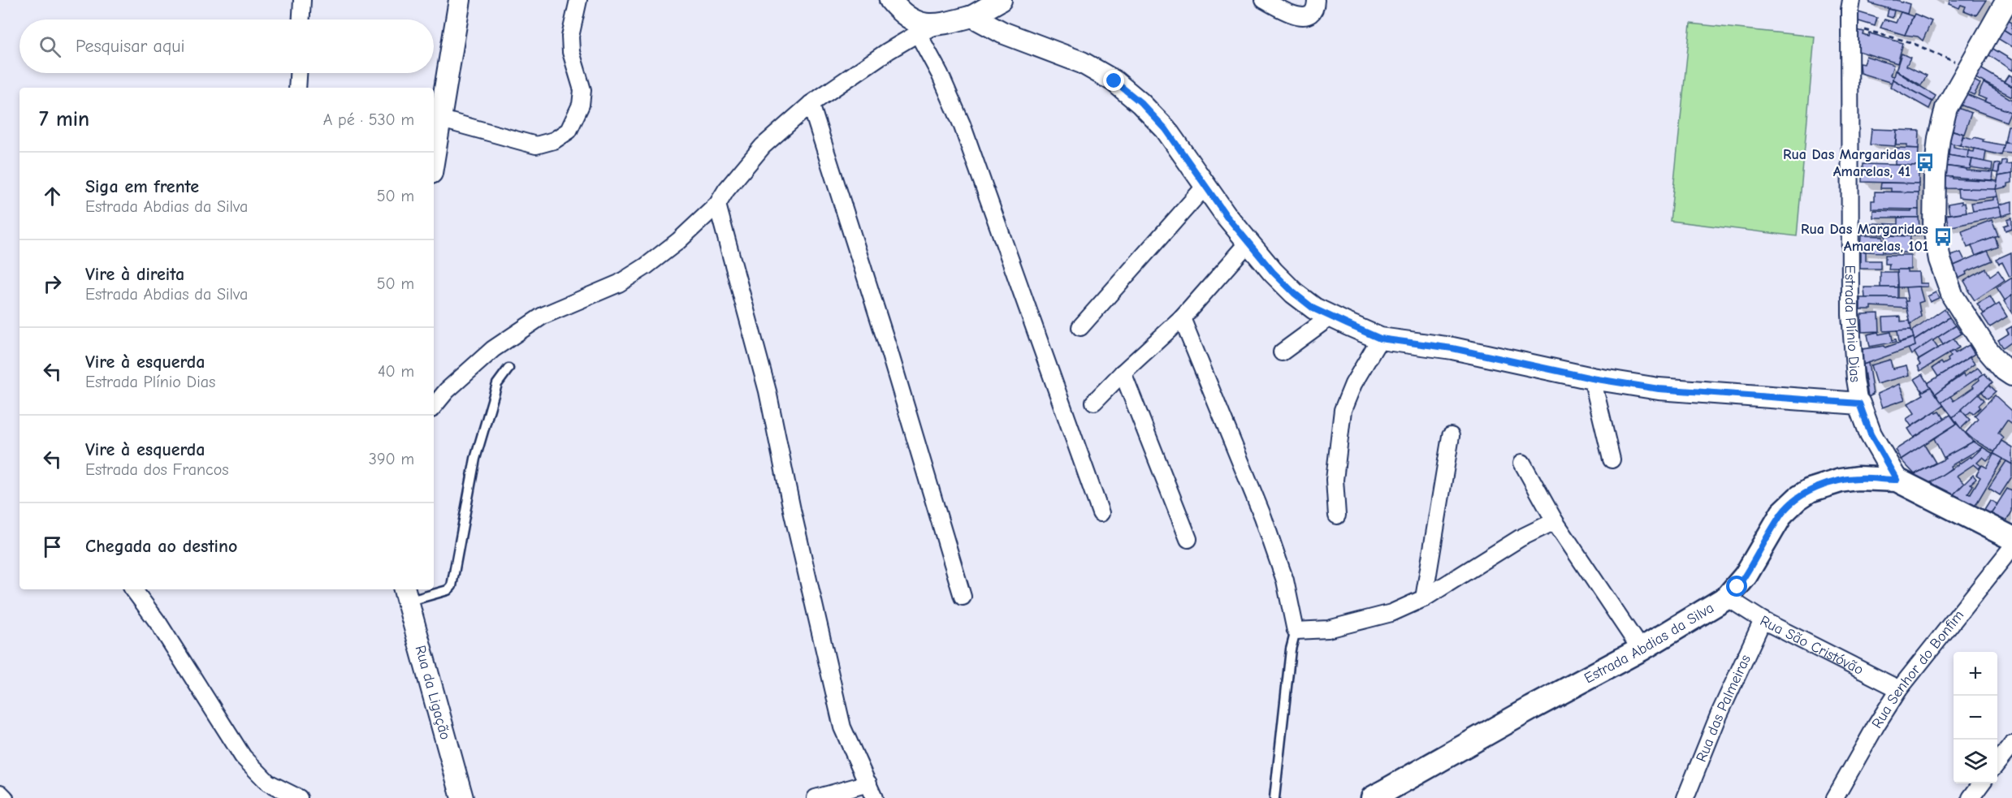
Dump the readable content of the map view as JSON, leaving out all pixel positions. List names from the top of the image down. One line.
{"streets":{"main road":["Estrada Abdias da Silva"],"street":["Estrada Plínio Dias","Rua São Cristóvão","Rua Senhor do Bonfim","Rua da Ligação","Rua das Palmeiras"]},"crossings":[["Estrada Plínio Dias","Estrada Abdias da Silva"],["Estrada Abdias da Silva","Rua São Cristóvão"],["Rua São Cristóvão","Rua Senhor do Bonfim"],["Rua São Cristóvão","Rua das Palmeiras"]],"places":{"bus stop":["Rua Das Margaridas Amarelas, 41","Rua Das Margaridas Amarelas, 101"]},"page":{"search":"Pesquisar aqui","heading":["7 min","A pé · 530 m"],"list":[["Siga em frente","Estrada Abdias da Silva","50 m"],["Vire à direita","Estrada Abdias da Silva","50 m"],["Vire à esquerda","Estrada Plínio Dias","40 m"],["Vire à esquerda","Estrada dos Francos","390 m"],"Chegada ao destino"],"map_buttons":["+","−"]}}
